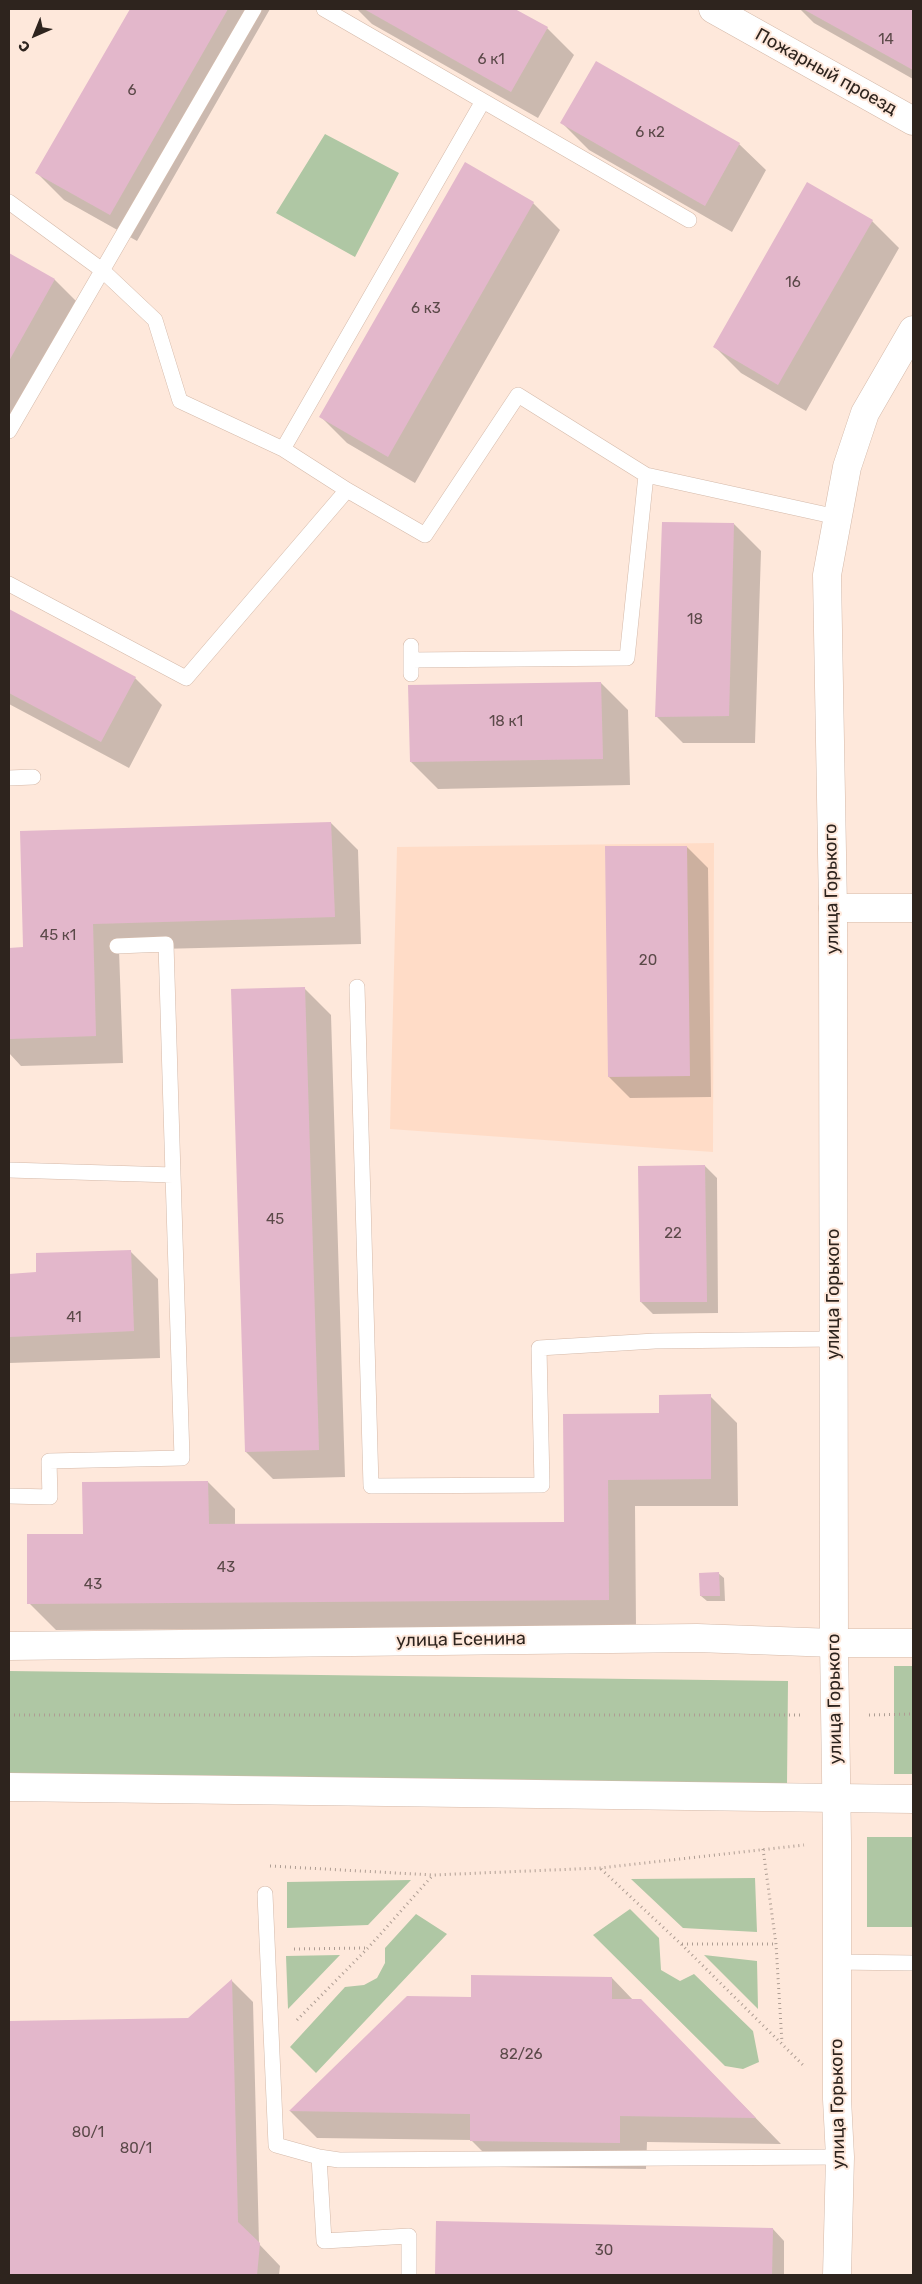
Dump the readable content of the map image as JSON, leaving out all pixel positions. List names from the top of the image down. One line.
{"streets":{"street":["Пожарный проезд","улица Горького","улица Есенина"]},"crossings":[["улица Горького","улица Есенина"]],"house_numbers":["14","6 к1","6","6 к2","16","6 к3","18","18 к1","45 к1","20","45","22","41","43","43","82/26","80/1","80/1","30"],"north":"bottom left"}
